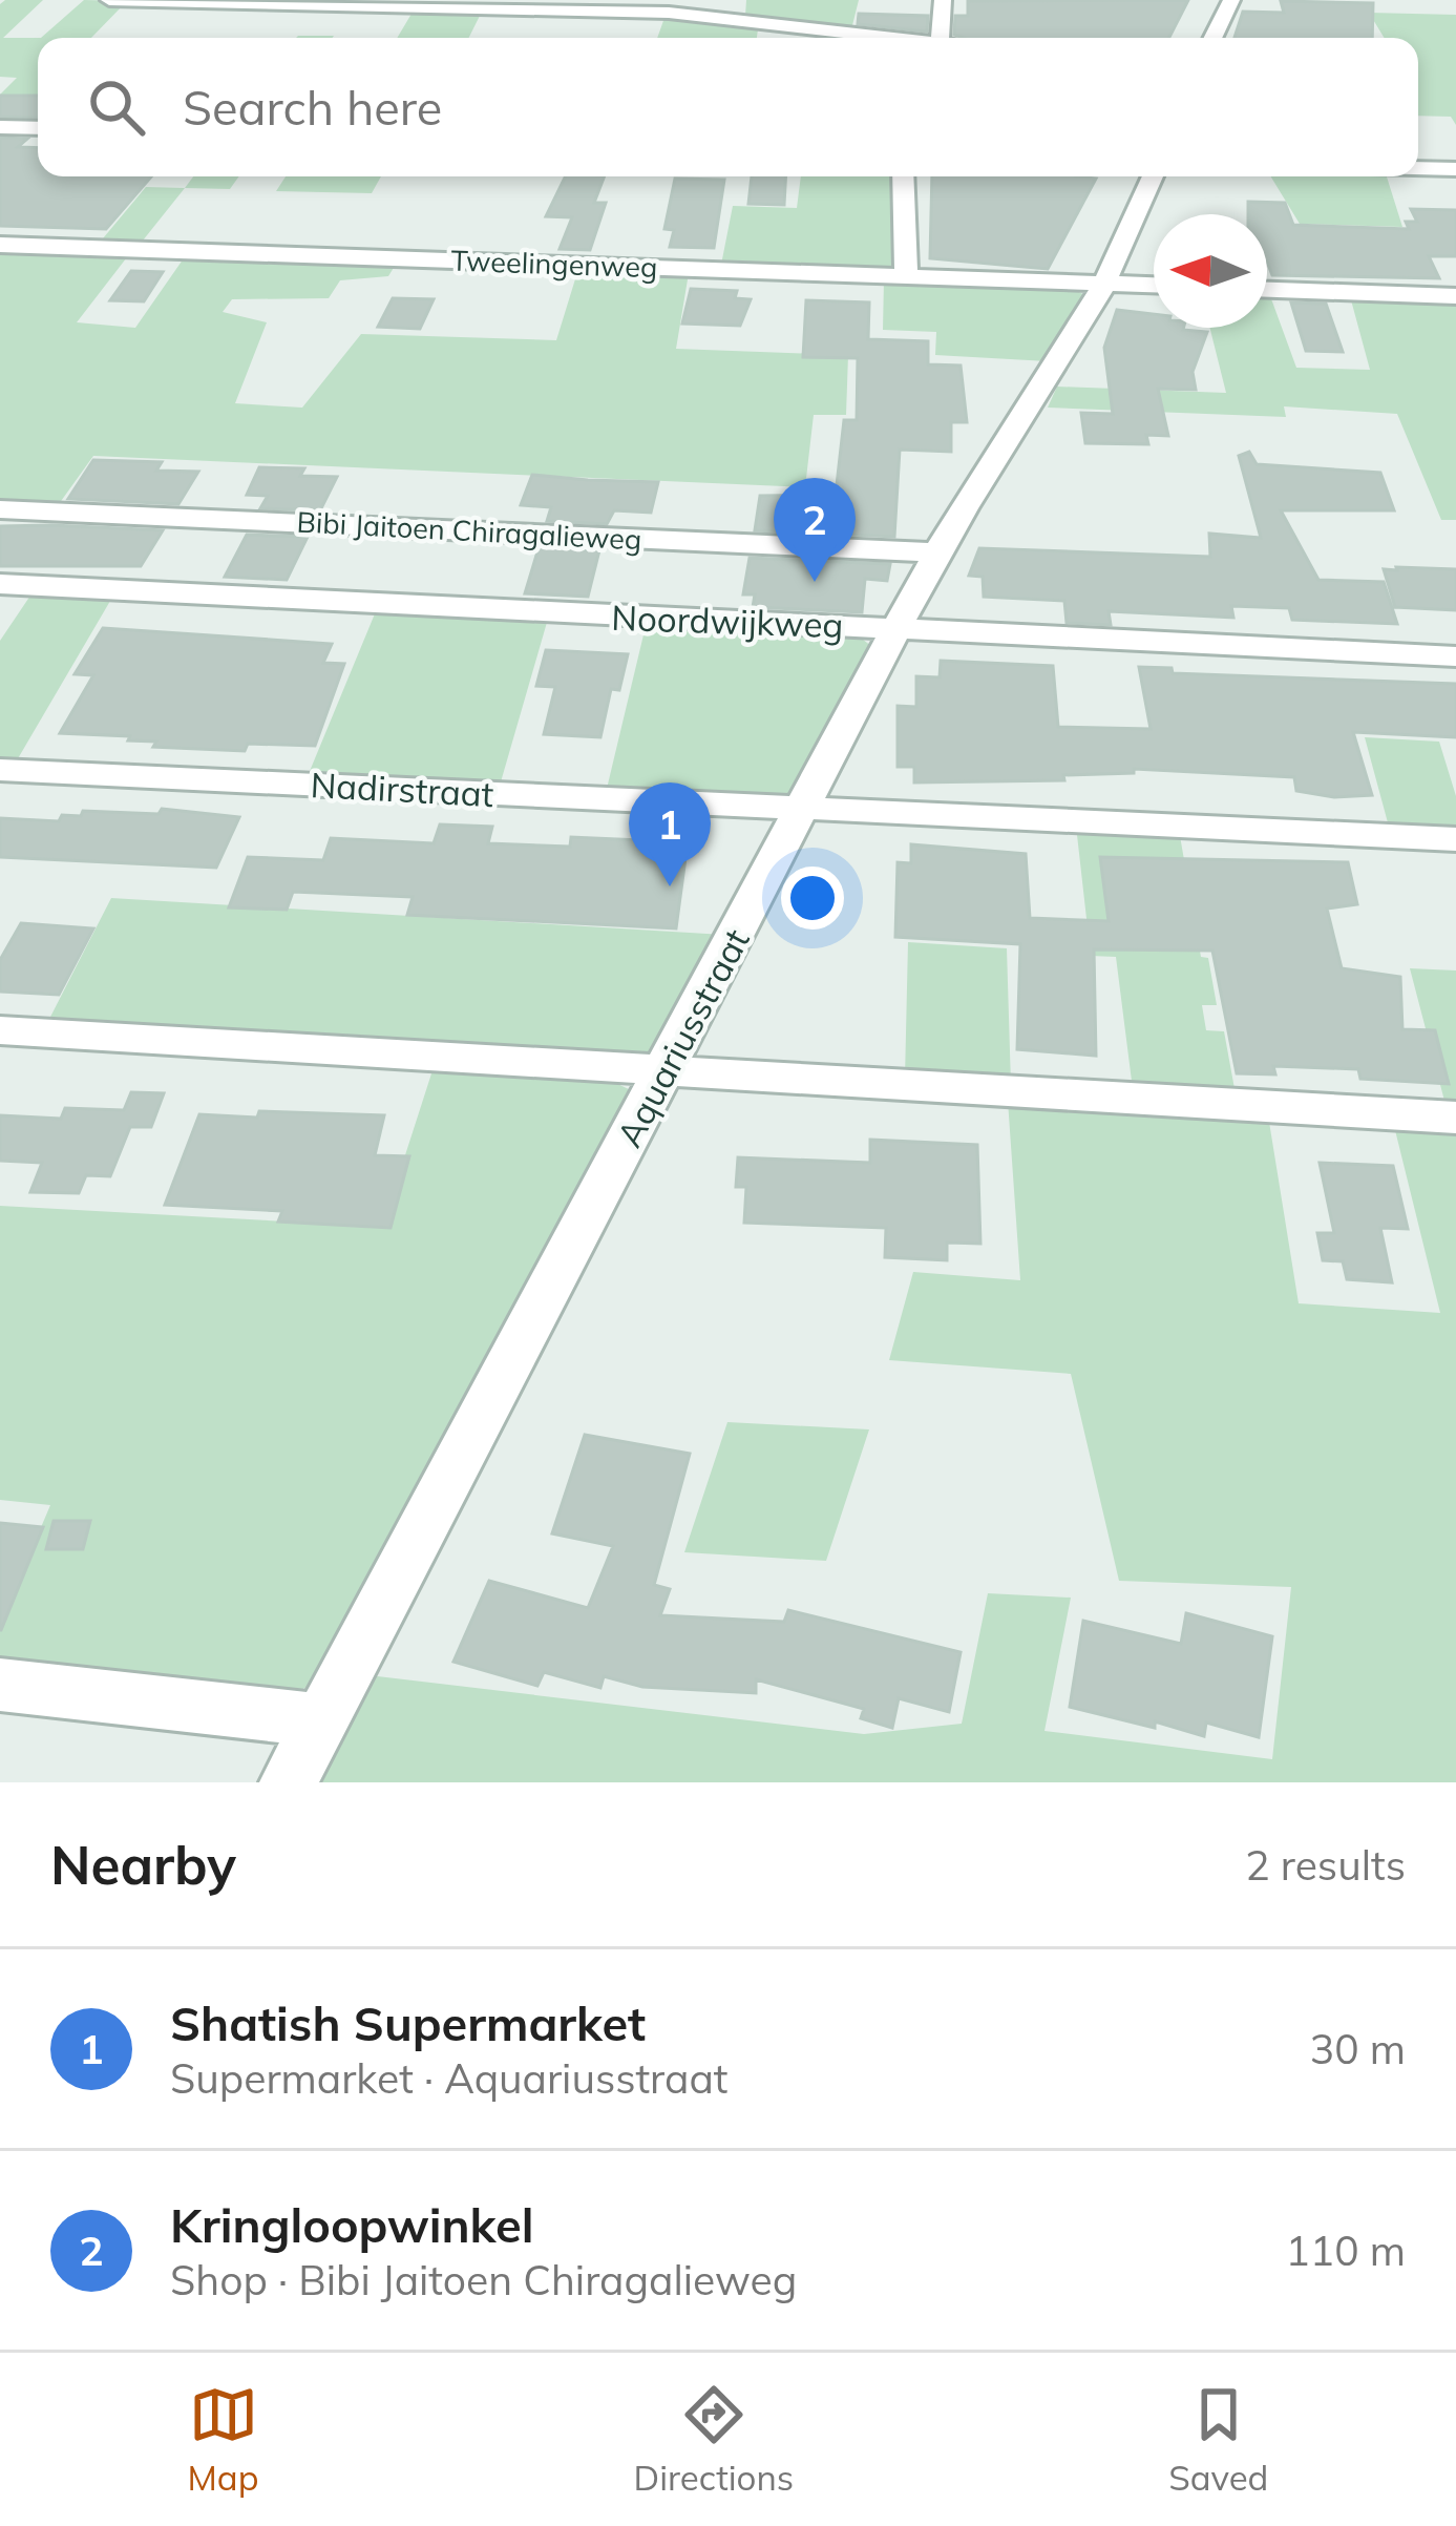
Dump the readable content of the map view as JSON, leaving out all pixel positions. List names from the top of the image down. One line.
{"streets":{"street":["Tweelingenweg","Bibi Jaitoen Chiragalieweg","Noordwijkweg","Nadirstraat","Aquariusstraat"]},"crossings":[["Tweelingenweg","Aquariusstraat"],["Bibi Jaitoen Chiragalieweg","Aquariusstraat"],["Noordwijkweg","Aquariusstraat"],["Nadirstraat","Aquariusstraat"]],"north":"left","page":{"search":"Search here","pins":["2","1"],"heading":["Nearby","2 results"],"list":[{"mark":"1","name":"Shatish Supermarket","note":"Supermarket · Aquariusstraat","value":"30 m"},{"mark":"2","name":"Kringloopwinkel","note":"Shop · Bibi Jaitoen Chiragalieweg","value":"110 m"}],"nav":["Map","Directions","Saved"]}}
